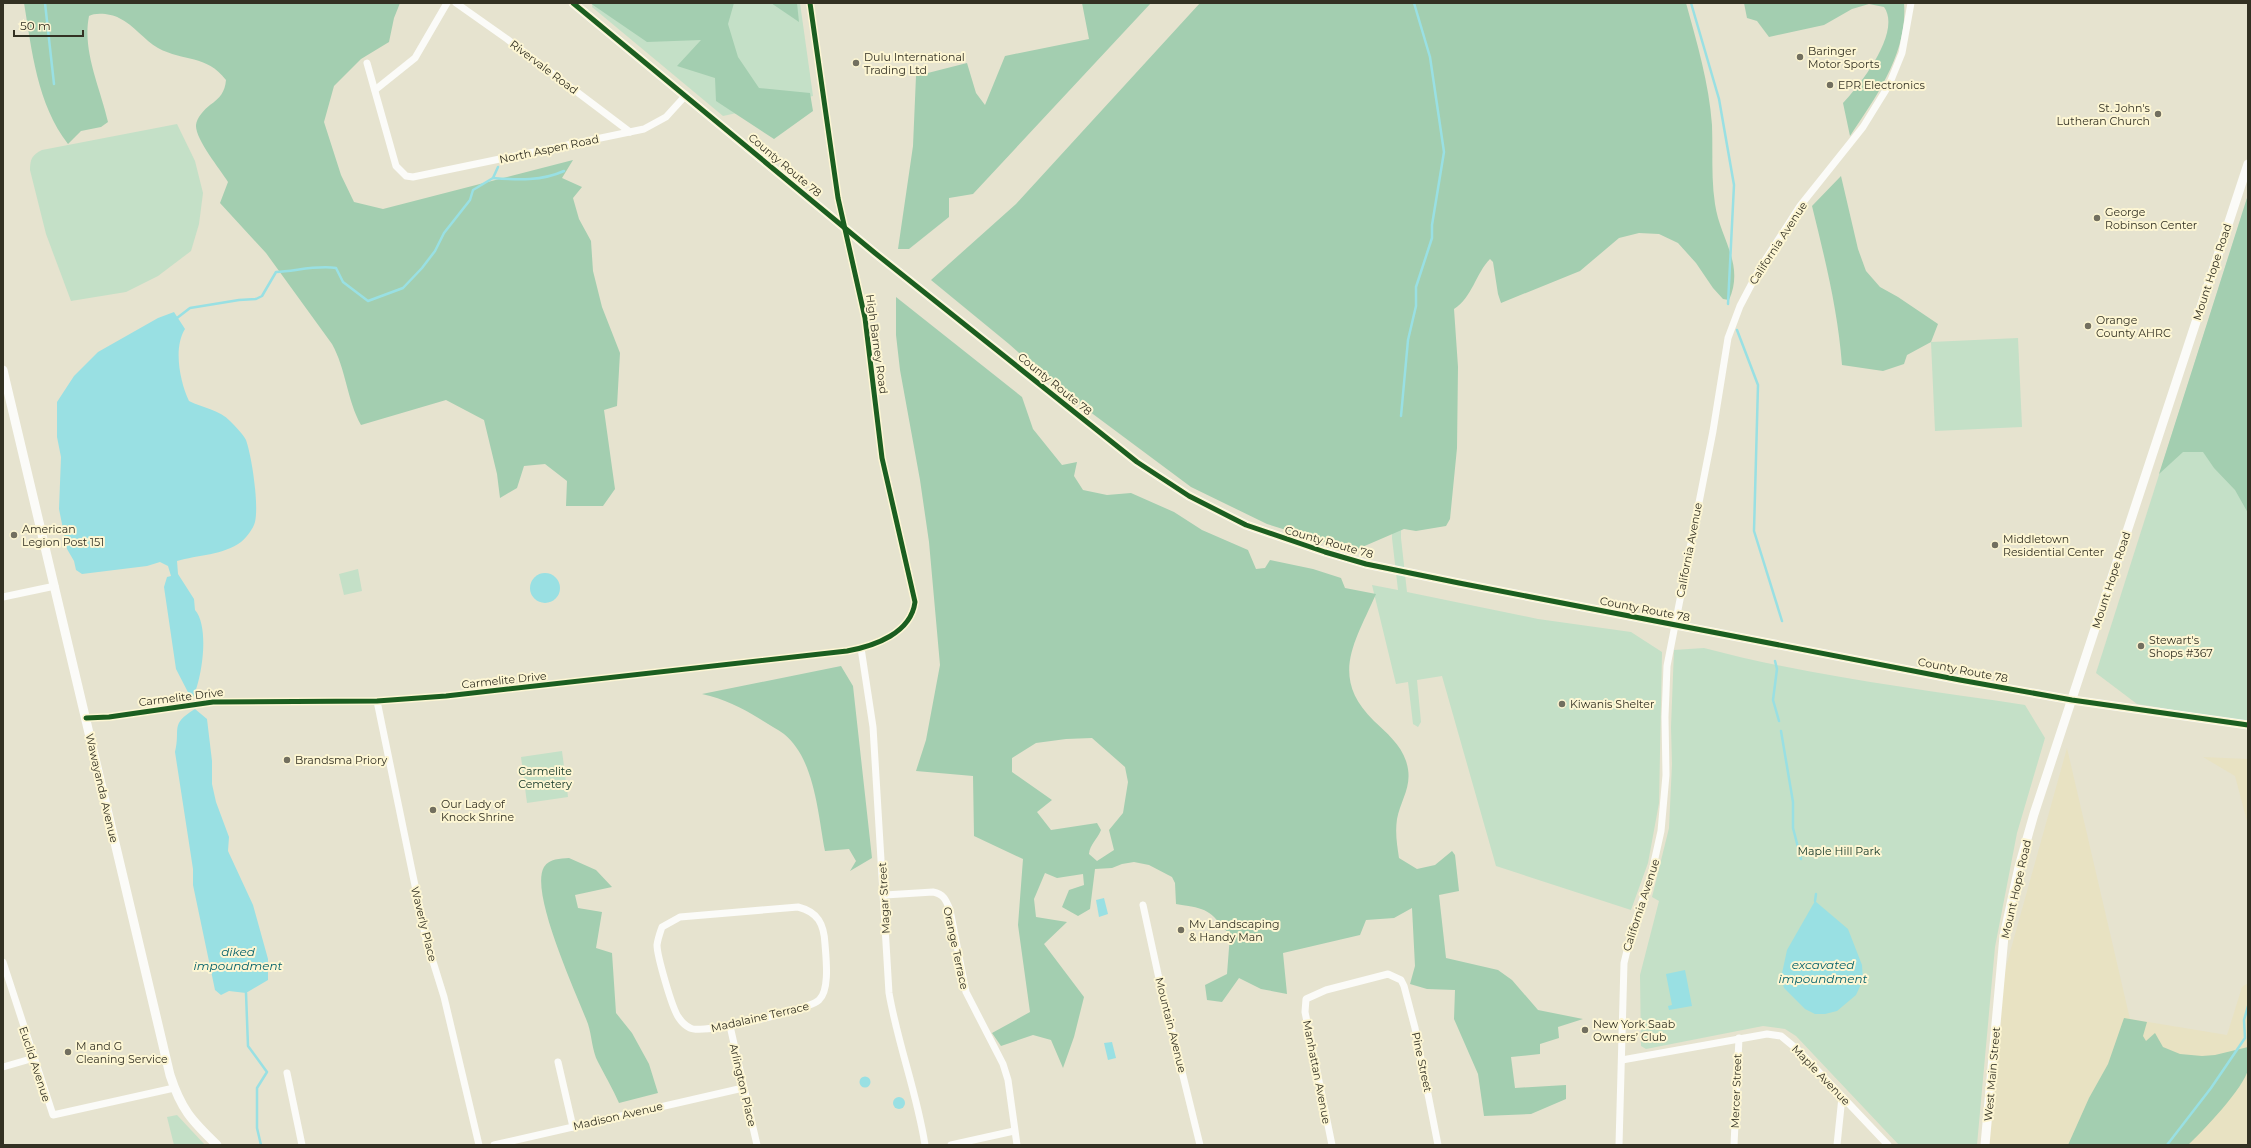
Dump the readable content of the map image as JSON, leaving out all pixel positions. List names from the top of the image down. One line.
{"streets":{"street":["Rivervale Road","North Aspen Road","County Route 78","California Avenue","Mount Hope Road","High Barney Road","Carmelite Drive","Wawayanda Avenue","Magar Street","Waverly Place","Orange Terrace","Madalaine Terrace","Mountain Avenue","Pine Street","Euclid Avenue","Manhattan Avenue","West Main Street","Maple Avenue","Arlington Place","Mercer Street","Madison Avenue"]},"crossings":[["Rivervale Road","North Aspen Road"],["North Aspen Road","County Route 78"],["County Route 78","California Avenue"],["County Route 78","Mount Hope Road"],["County Route 78","High Barney Road"],["California Avenue","Maple Avenue"],["Mount Hope Road","West Main Street"],["High Barney Road","Carmelite Drive"],["Carmelite Drive","Wawayanda Avenue"],["Carmelite Drive","Magar Street"],["Carmelite Drive","Waverly Place"],["Wawayanda Avenue","Euclid Avenue"],["Magar Street","Orange Terrace"],["Madalaine Terrace","Arlington Place"],["Pine Street","Manhattan Avenue"],["Maple Avenue","Mercer Street"],["Arlington Place","Madison Avenue"]],"water":["diked impoundment","excavated impoundment"],"parks":["Carmelite Cemetery","Maple Hill Park"],"places":["Baringer Motor Sports","Dulu International Trading Ltd","EPR Electronics","St. John's Lutheran Church","George Robinson Center","Orange County AHRC","American Legion Post 151","Middletown Residential Center","Stewart's Shops #367","Kiwanis Shelter","Brandsma Priory","Our Lady of Knock Shrine","Mv Landscaping & Handy Man","New York Saab Owners’ Club","M and G Cleaning Service"],"scale_bar":"50 m"}
